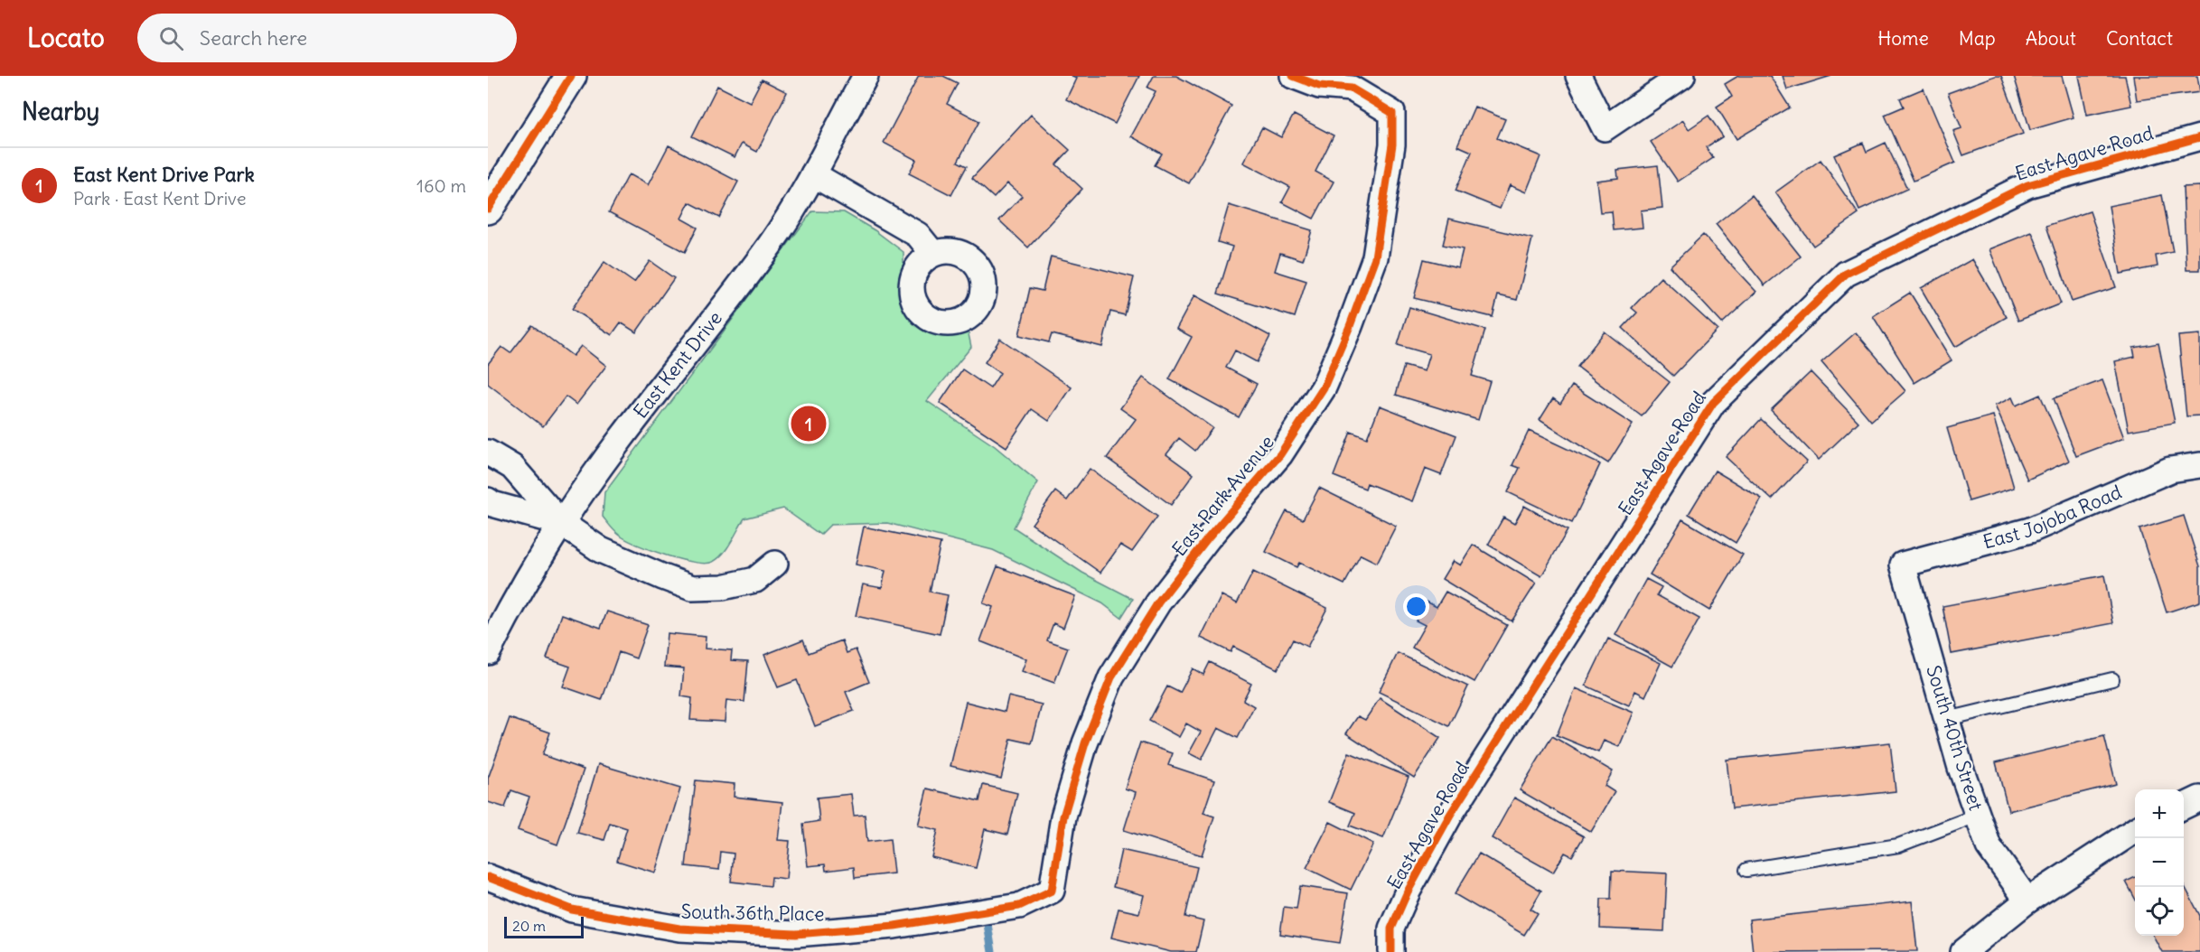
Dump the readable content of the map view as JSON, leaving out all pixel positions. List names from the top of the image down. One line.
{"streets":{"street":["East Agave Road","East Kent Drive","East Park Avenue","East Jojoba Road","South 40th Street","South 36th Place"]},"crossings":[["East Park Avenue","South 36th Place"],["East Jojoba Road","South 40th Street"]],"scale_bar":"20 m","page":{"header":"Locato","search":"Search here","nav":["Home","Map","About","Contact"],"heading":"Nearby","list":[{"mark":"1","name":"East Kent Drive Park","note":"Park · East Kent Drive","value":"160 m"}],"pins":"1","map_buttons":["+","−"],"scale":"20 m"}}
